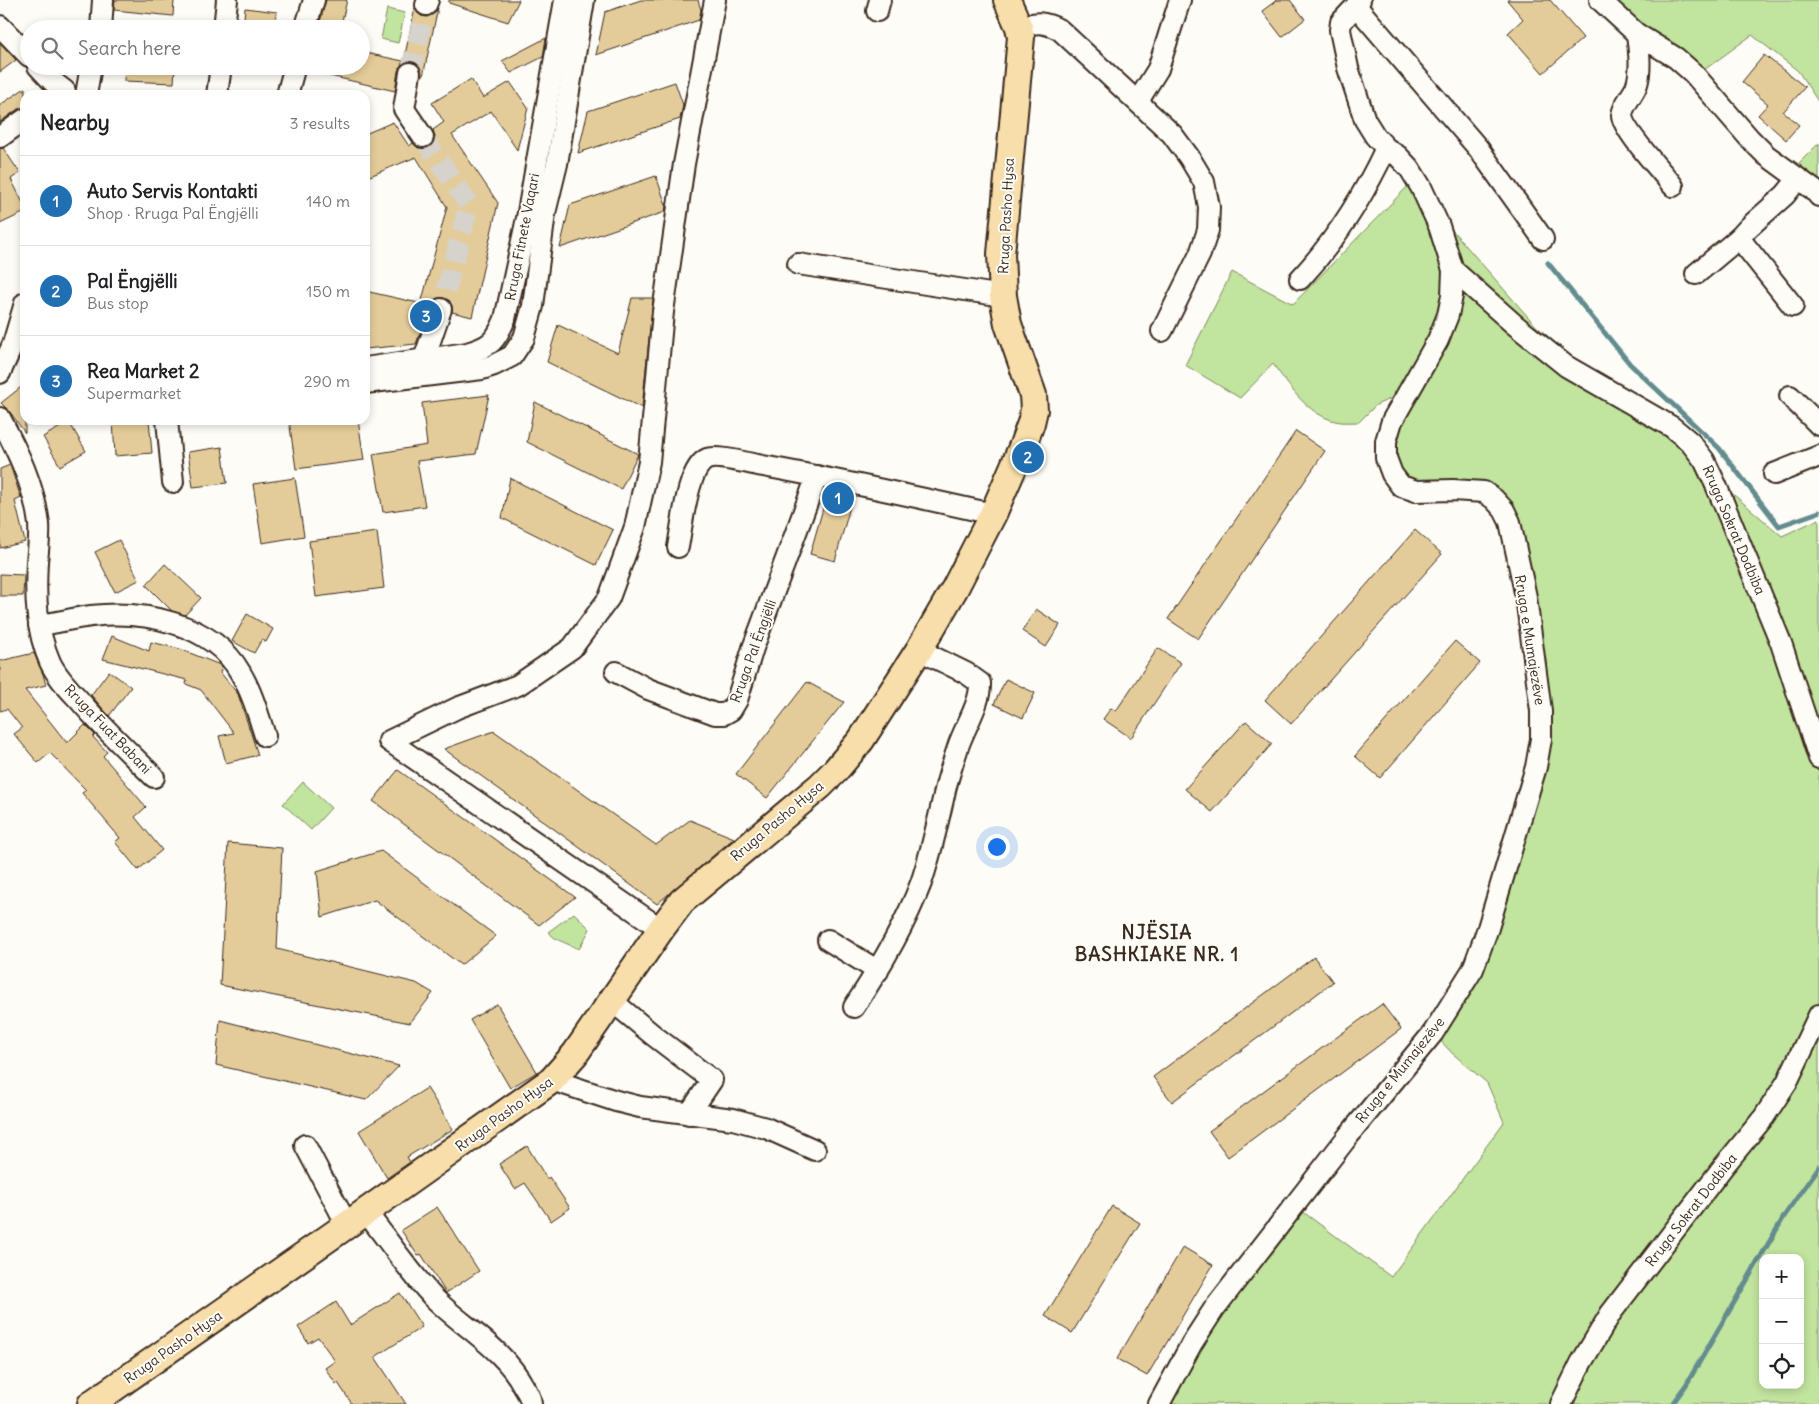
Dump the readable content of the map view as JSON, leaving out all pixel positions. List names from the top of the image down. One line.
{"streets":{"main road":["Rruga Pasho Hysa"],"street":["Rruga Fitnete Vaqari","Rruga Sokrat Dodbiba","Rruga e Mumajezëve","Rruga Pal Ëngjëlli","Rruga Fuat Babani"]},"crossings":[["Rruga Sokrat Dodbiba","Rruga e Mumajezëve"]],"districts":["NJËSIA BASHKIAKE NR. 1"],"page":{"search":"Search here","heading":["Nearby","3 results"],"list":[{"mark":"1","name":"Auto Servis Kontakti","note":"Shop · Rruga Pal Ëngjëlli","value":"140 m"},{"mark":"2","name":"Pal Ëngjëlli","note":"Bus stop","value":"150 m"},{"mark":"3","name":"Rea Market 2","note":"Supermarket","value":"290 m"}],"pins":["3","2","1"],"map_buttons":["+","−"]}}
